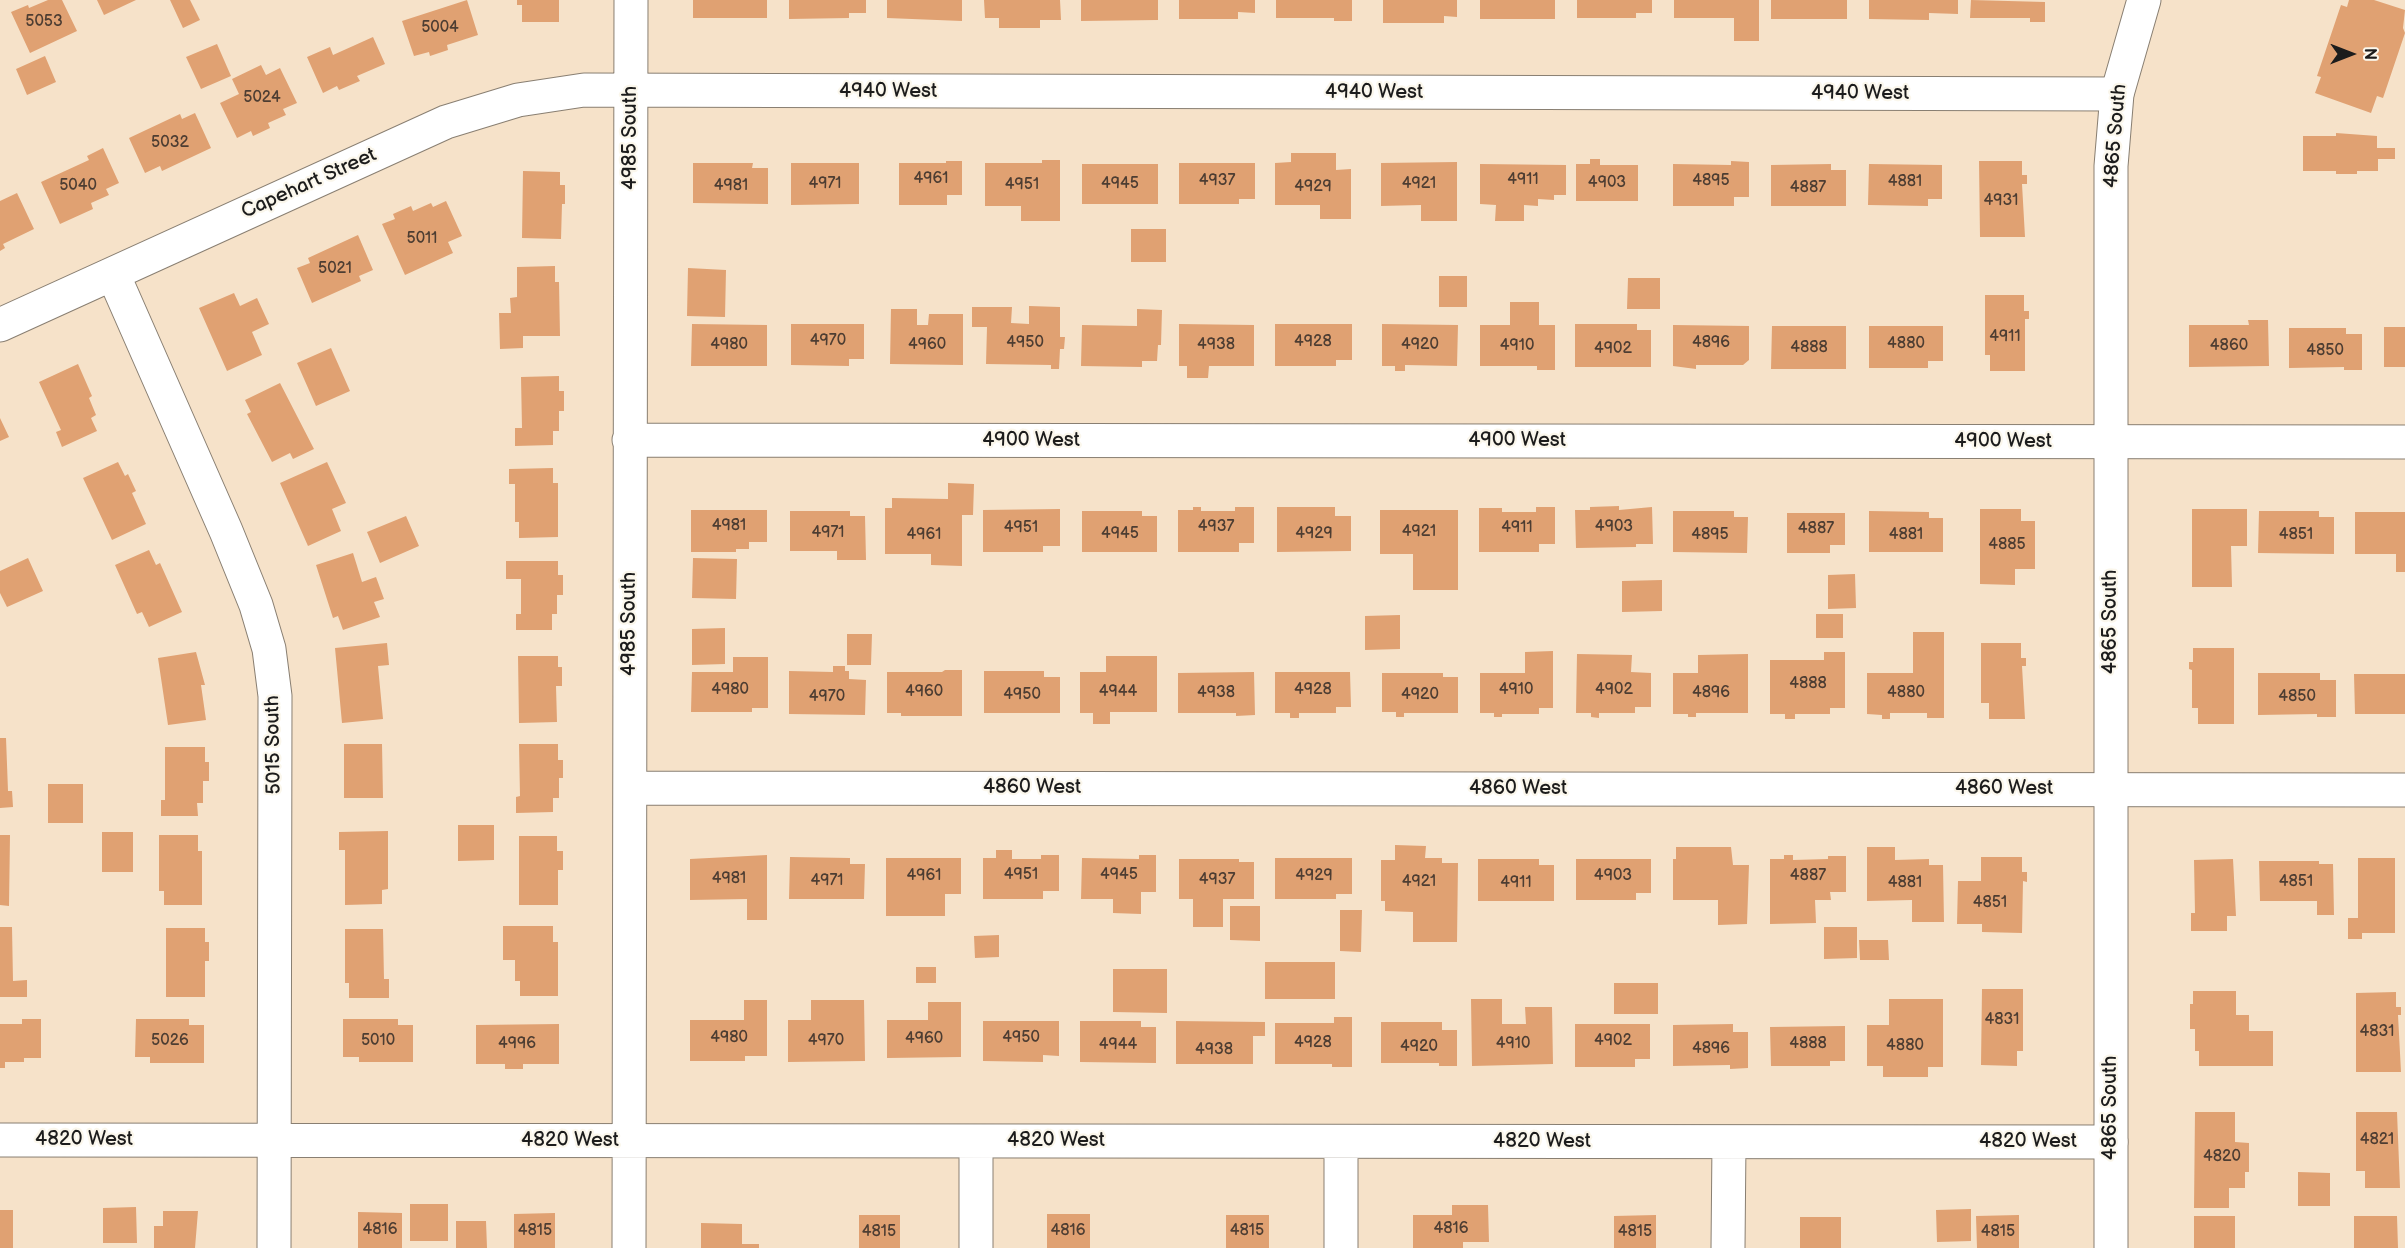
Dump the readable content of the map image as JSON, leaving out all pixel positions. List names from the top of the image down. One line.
{"streets":{"street":["4940 West","4865 South","4985 South","Capehart Street","4900 West","5015 South","4860 West","4820 West"]},"crossings":[["4940 West","4865 South"],["4940 West","4985 South"],["4940 West","Capehart Street"],["4865 South","4900 West"],["4865 South","4860 West"],["4865 South","4820 West"],["4985 South","Capehart Street"],["4985 South","4900 West"],["4985 South","4860 West"],["4985 South","4820 West"],["Capehart Street","5015 South"],["5015 South","4820 West"]],"house_numbers":["5053","5004","5024","5032","4961","4911","4937","4895","4881","4903","4971","4945","4921","4951","5040","4981","4929","4887","4931","5011","5021","4911","4970","4928","4950","4896","4880","4980","4960","4938","4920","4910","4860","4888","4902","4850","4981","4937","4903","4951","4911","4887","4921","4971","4945","4929","4961","4895","4881","4851","4885","4888","4980","4928","4910","4902","4960","4944","4938","4896","4880","4950","4920","4970","4850","4951","4945","4961","4929","4903","4887","4981","4937","4971","4921","4851","4911","4881","4851","4831","4831","4980","4950","4960","5026","5010","4970","4902","4928","4996","4910","4888","4944","4880","4920","4896","4938","4821","4820","4816","4816","4815","4816","4815","4815","4815","4815"],"north":"right"}
